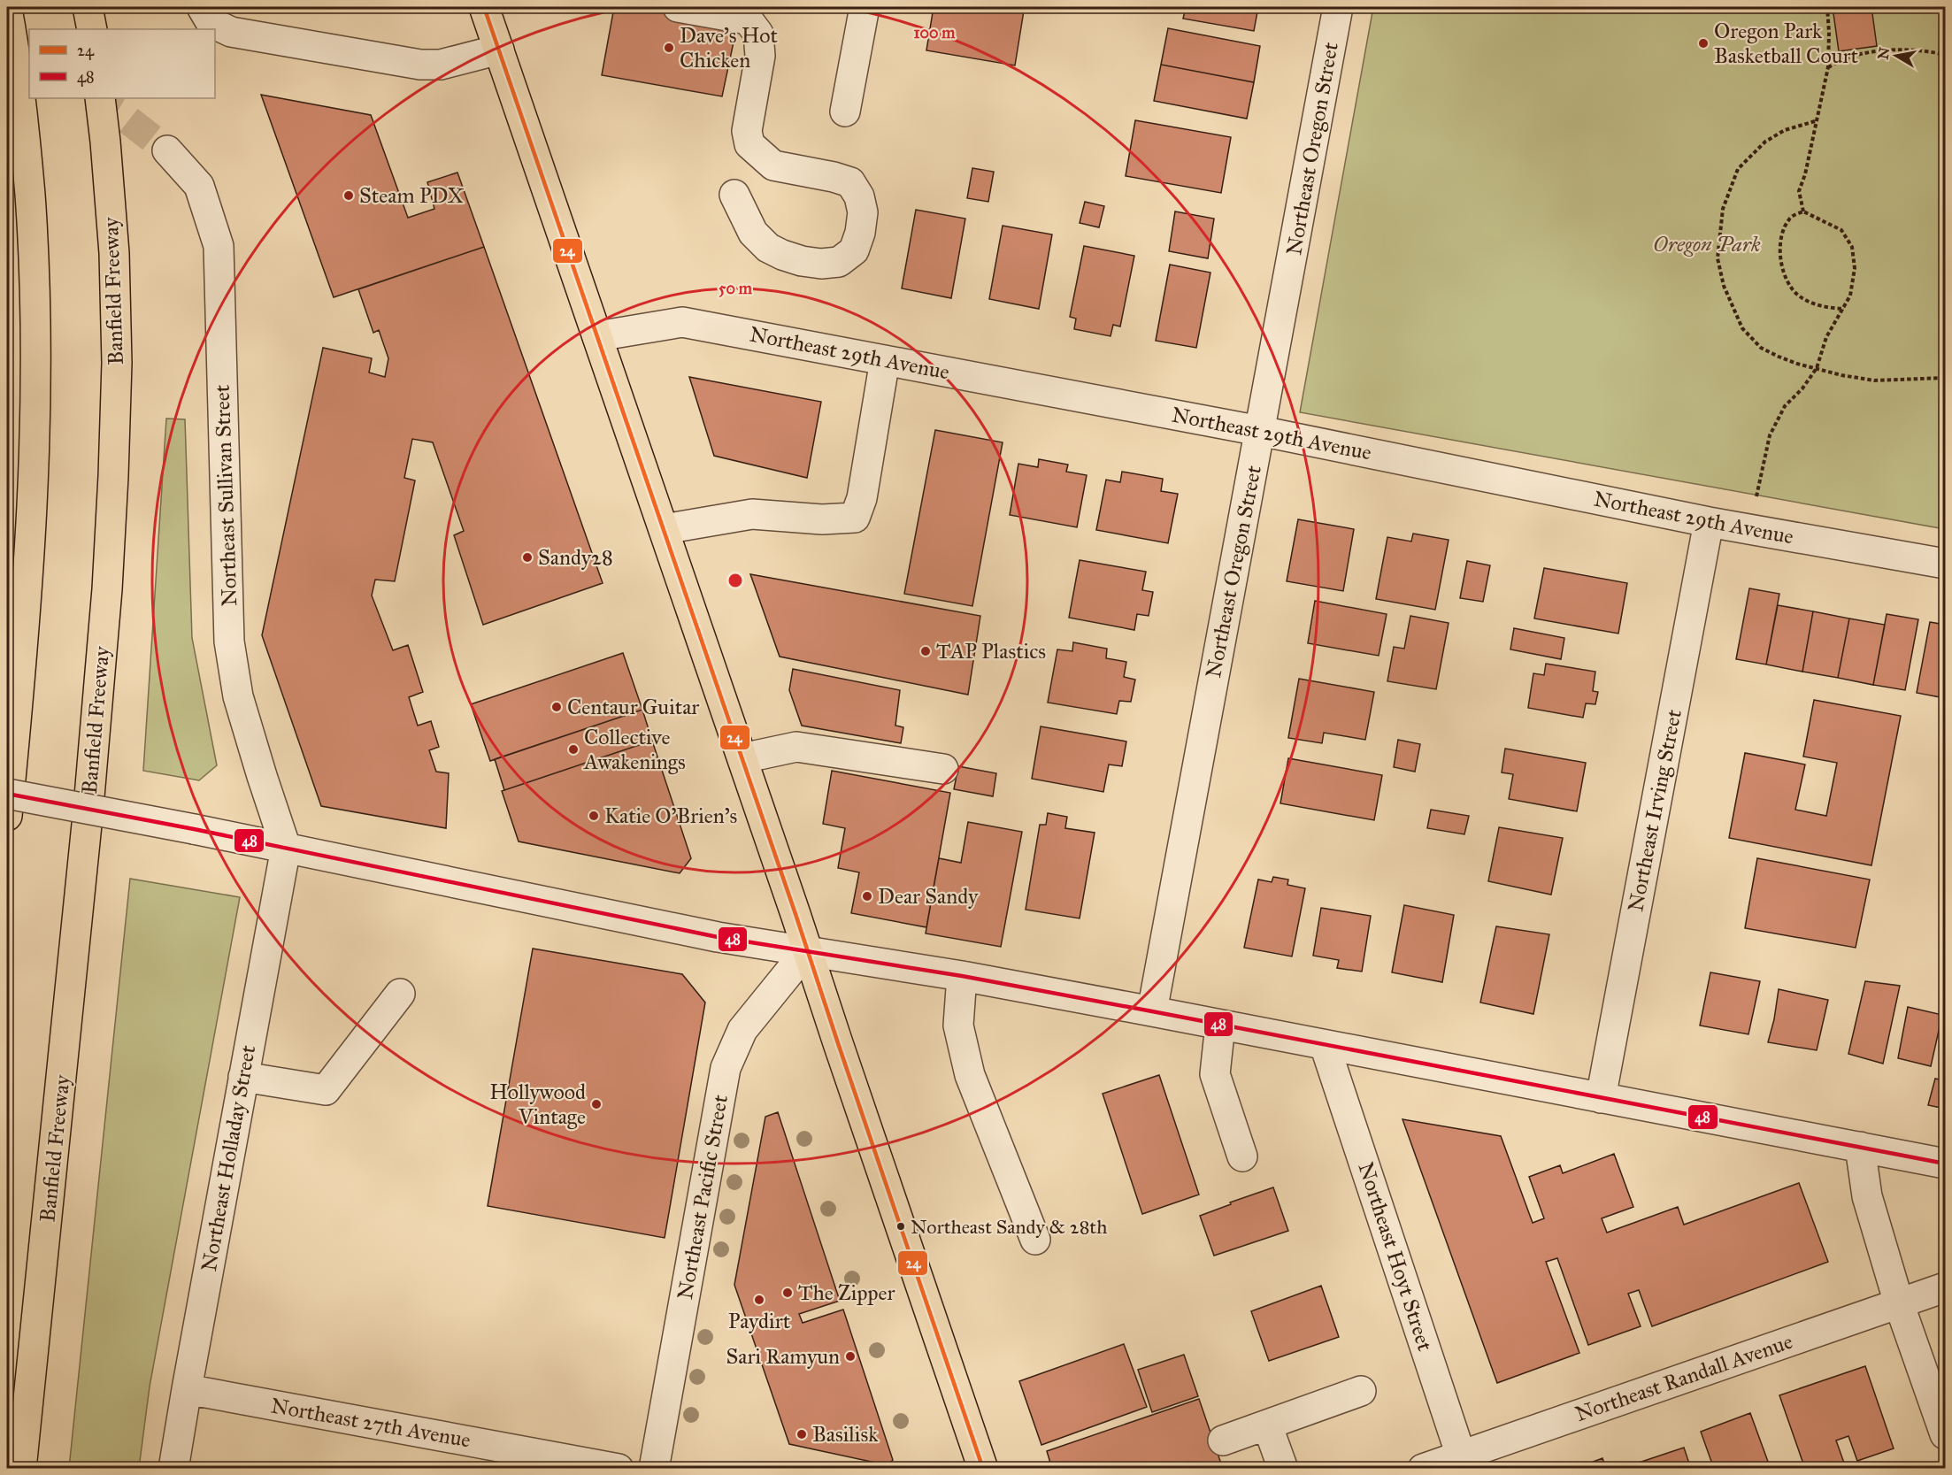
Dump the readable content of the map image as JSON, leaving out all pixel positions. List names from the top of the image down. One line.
{"streets":{"main road":["Banfield Freeway"],"street":["Northeast Oregon Street","Northeast 29th Avenue","Northeast Sullivan Street","Northeast Irving Street","Northeast Holladay Street","Northeast Pacific Street","Northeast Hoyt Street","Northeast Randall Avenue","Northeast 27th Avenue"]},"crossings":[["Northeast Oregon Street","Northeast 29th Avenue"],["Northeast 29th Avenue","Northeast Irving Street"],["Northeast Sullivan Street","Northeast Holladay Street"],["Northeast Holladay Street","Northeast 27th Avenue"],["Northeast Hoyt Street","Northeast Randall Avenue"]],"parks":["Oregon Park"],"places":["Oregon Park Basketball Court","Dave's Hot Chicken","Steam PDX","Sandy28","TAP Plastics","Centaur Guitar","Collective Awakenings","Katie O'Brien's","Dear Sandy","Hollywood Vintage","Northeast Sandy & 28th","The Zipper","Paydirt","Sari Ramyun","Basilisk"],"lines":["transit line 24","transit line 48"],"legend":["24","48"],"north":"left","rings":["100 m","50 m"]}
